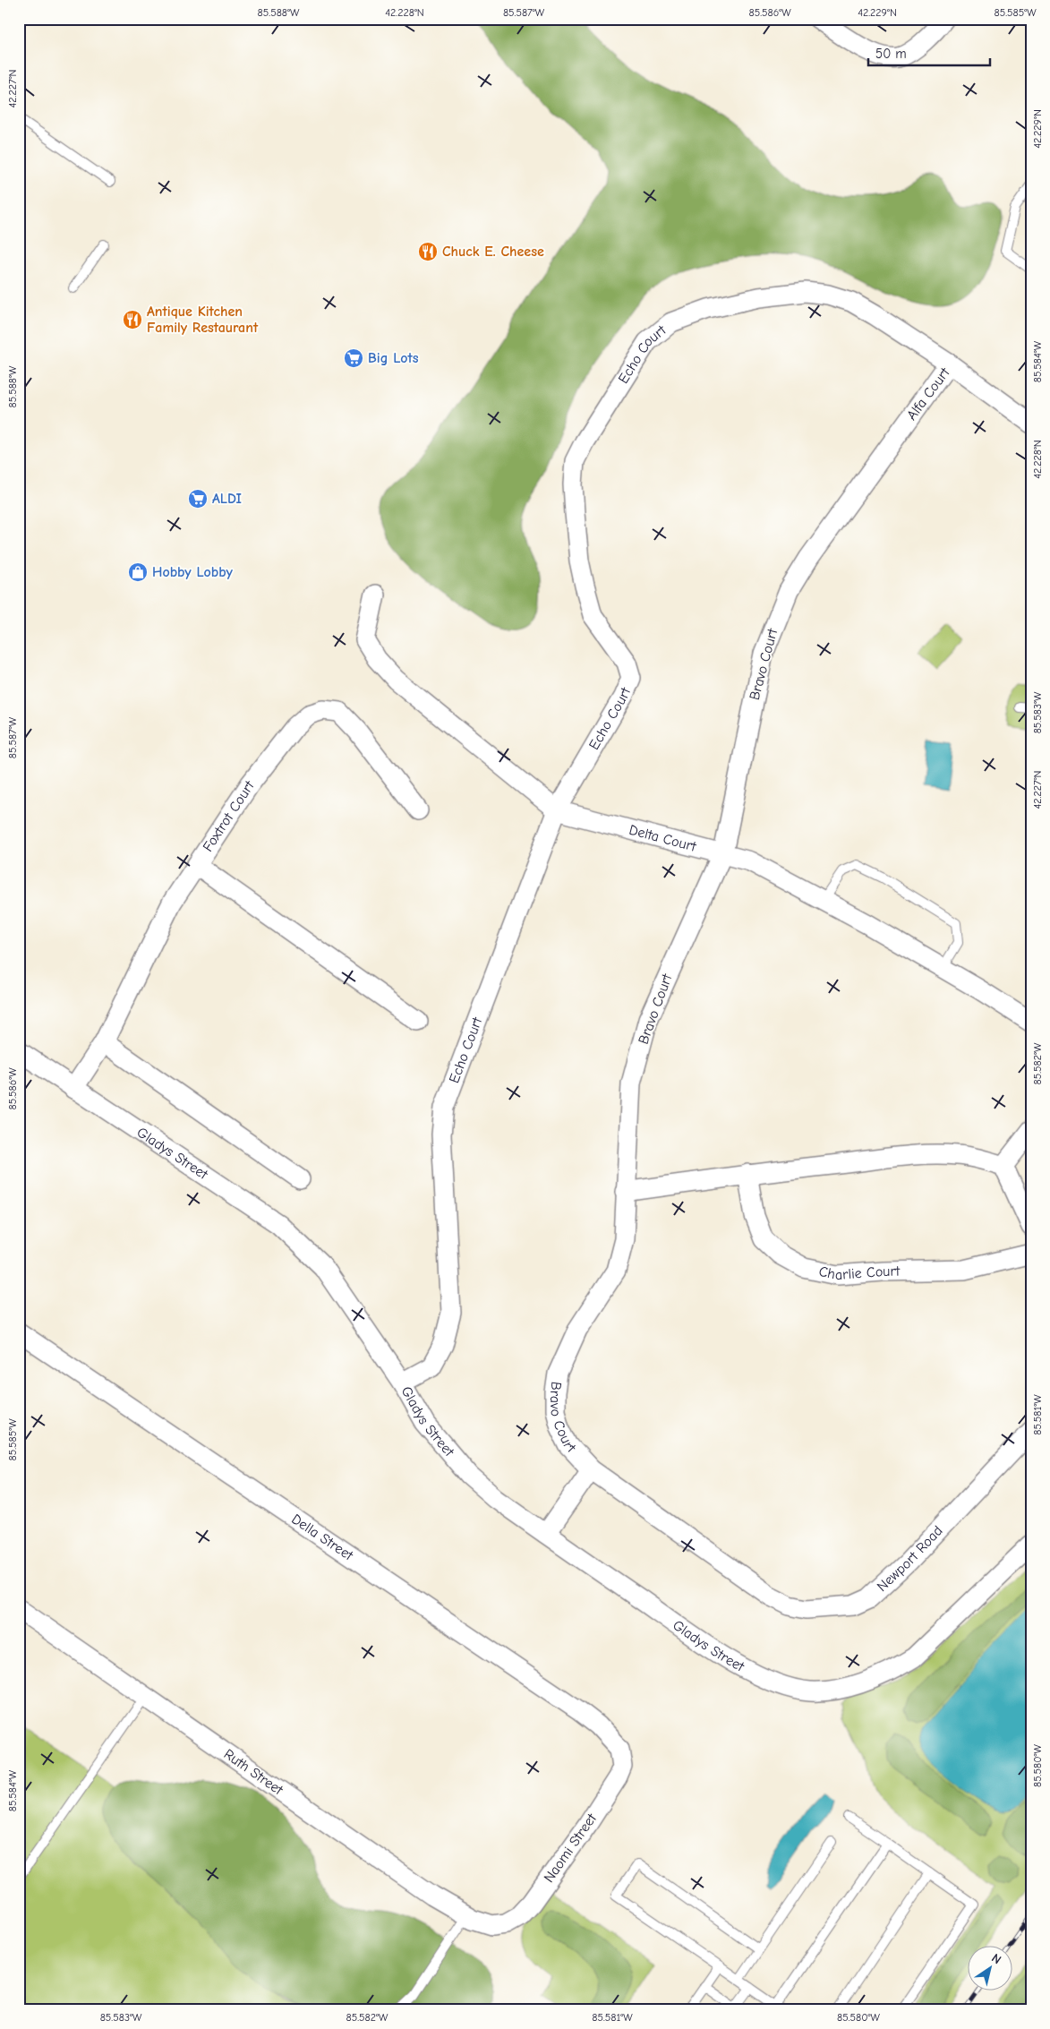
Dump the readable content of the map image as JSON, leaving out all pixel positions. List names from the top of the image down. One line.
{"streets":{"street":["Echo Court","Alfa Court","Bravo Court","Foxtrot Court","Delta Court","Gladys Street","Charlie Court","Della Street","Newport Road","Ruth Street","Naomi Street"]},"crossings":[["Echo Court","Alfa Court"],["Echo Court","Delta Court"],["Echo Court","Gladys Street"],["Alfa Court","Bravo Court"],["Bravo Court","Delta Court"],["Bravo Court","Newport Road"],["Foxtrot Court","Gladys Street"],["Della Street","Naomi Street"],["Ruth Street","Naomi Street"]],"places":{"restaurant":["Chuck E. Cheese","Antique Kitchen Family Restaurant"],"supermarket":["Big Lots","ALDI"],"shop":["Hobby Lobby"]},"scale_bar":"50 m","north":"top right","coordinates":["85.588°W","42.228°N","85.587°W","85.586°W","42.229°N","85.585°W","42.227°N","85.584°W","85.583°W","85.582°W","85.581°W","85.580°W"]}
